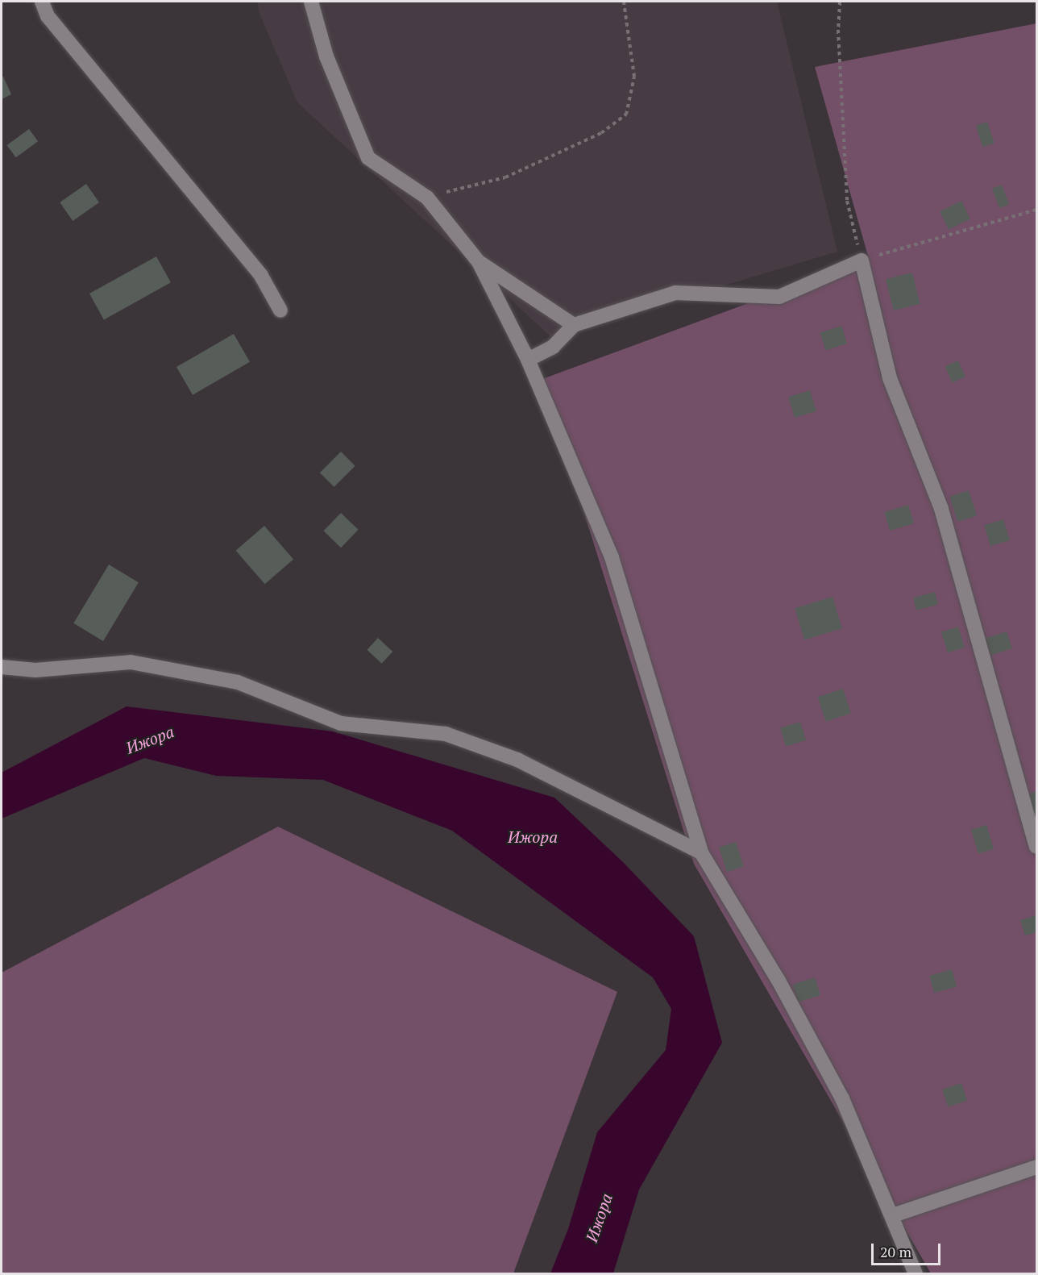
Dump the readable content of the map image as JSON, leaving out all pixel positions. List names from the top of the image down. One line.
{"water":["Ижора"],"scale_bar":"20 m"}
